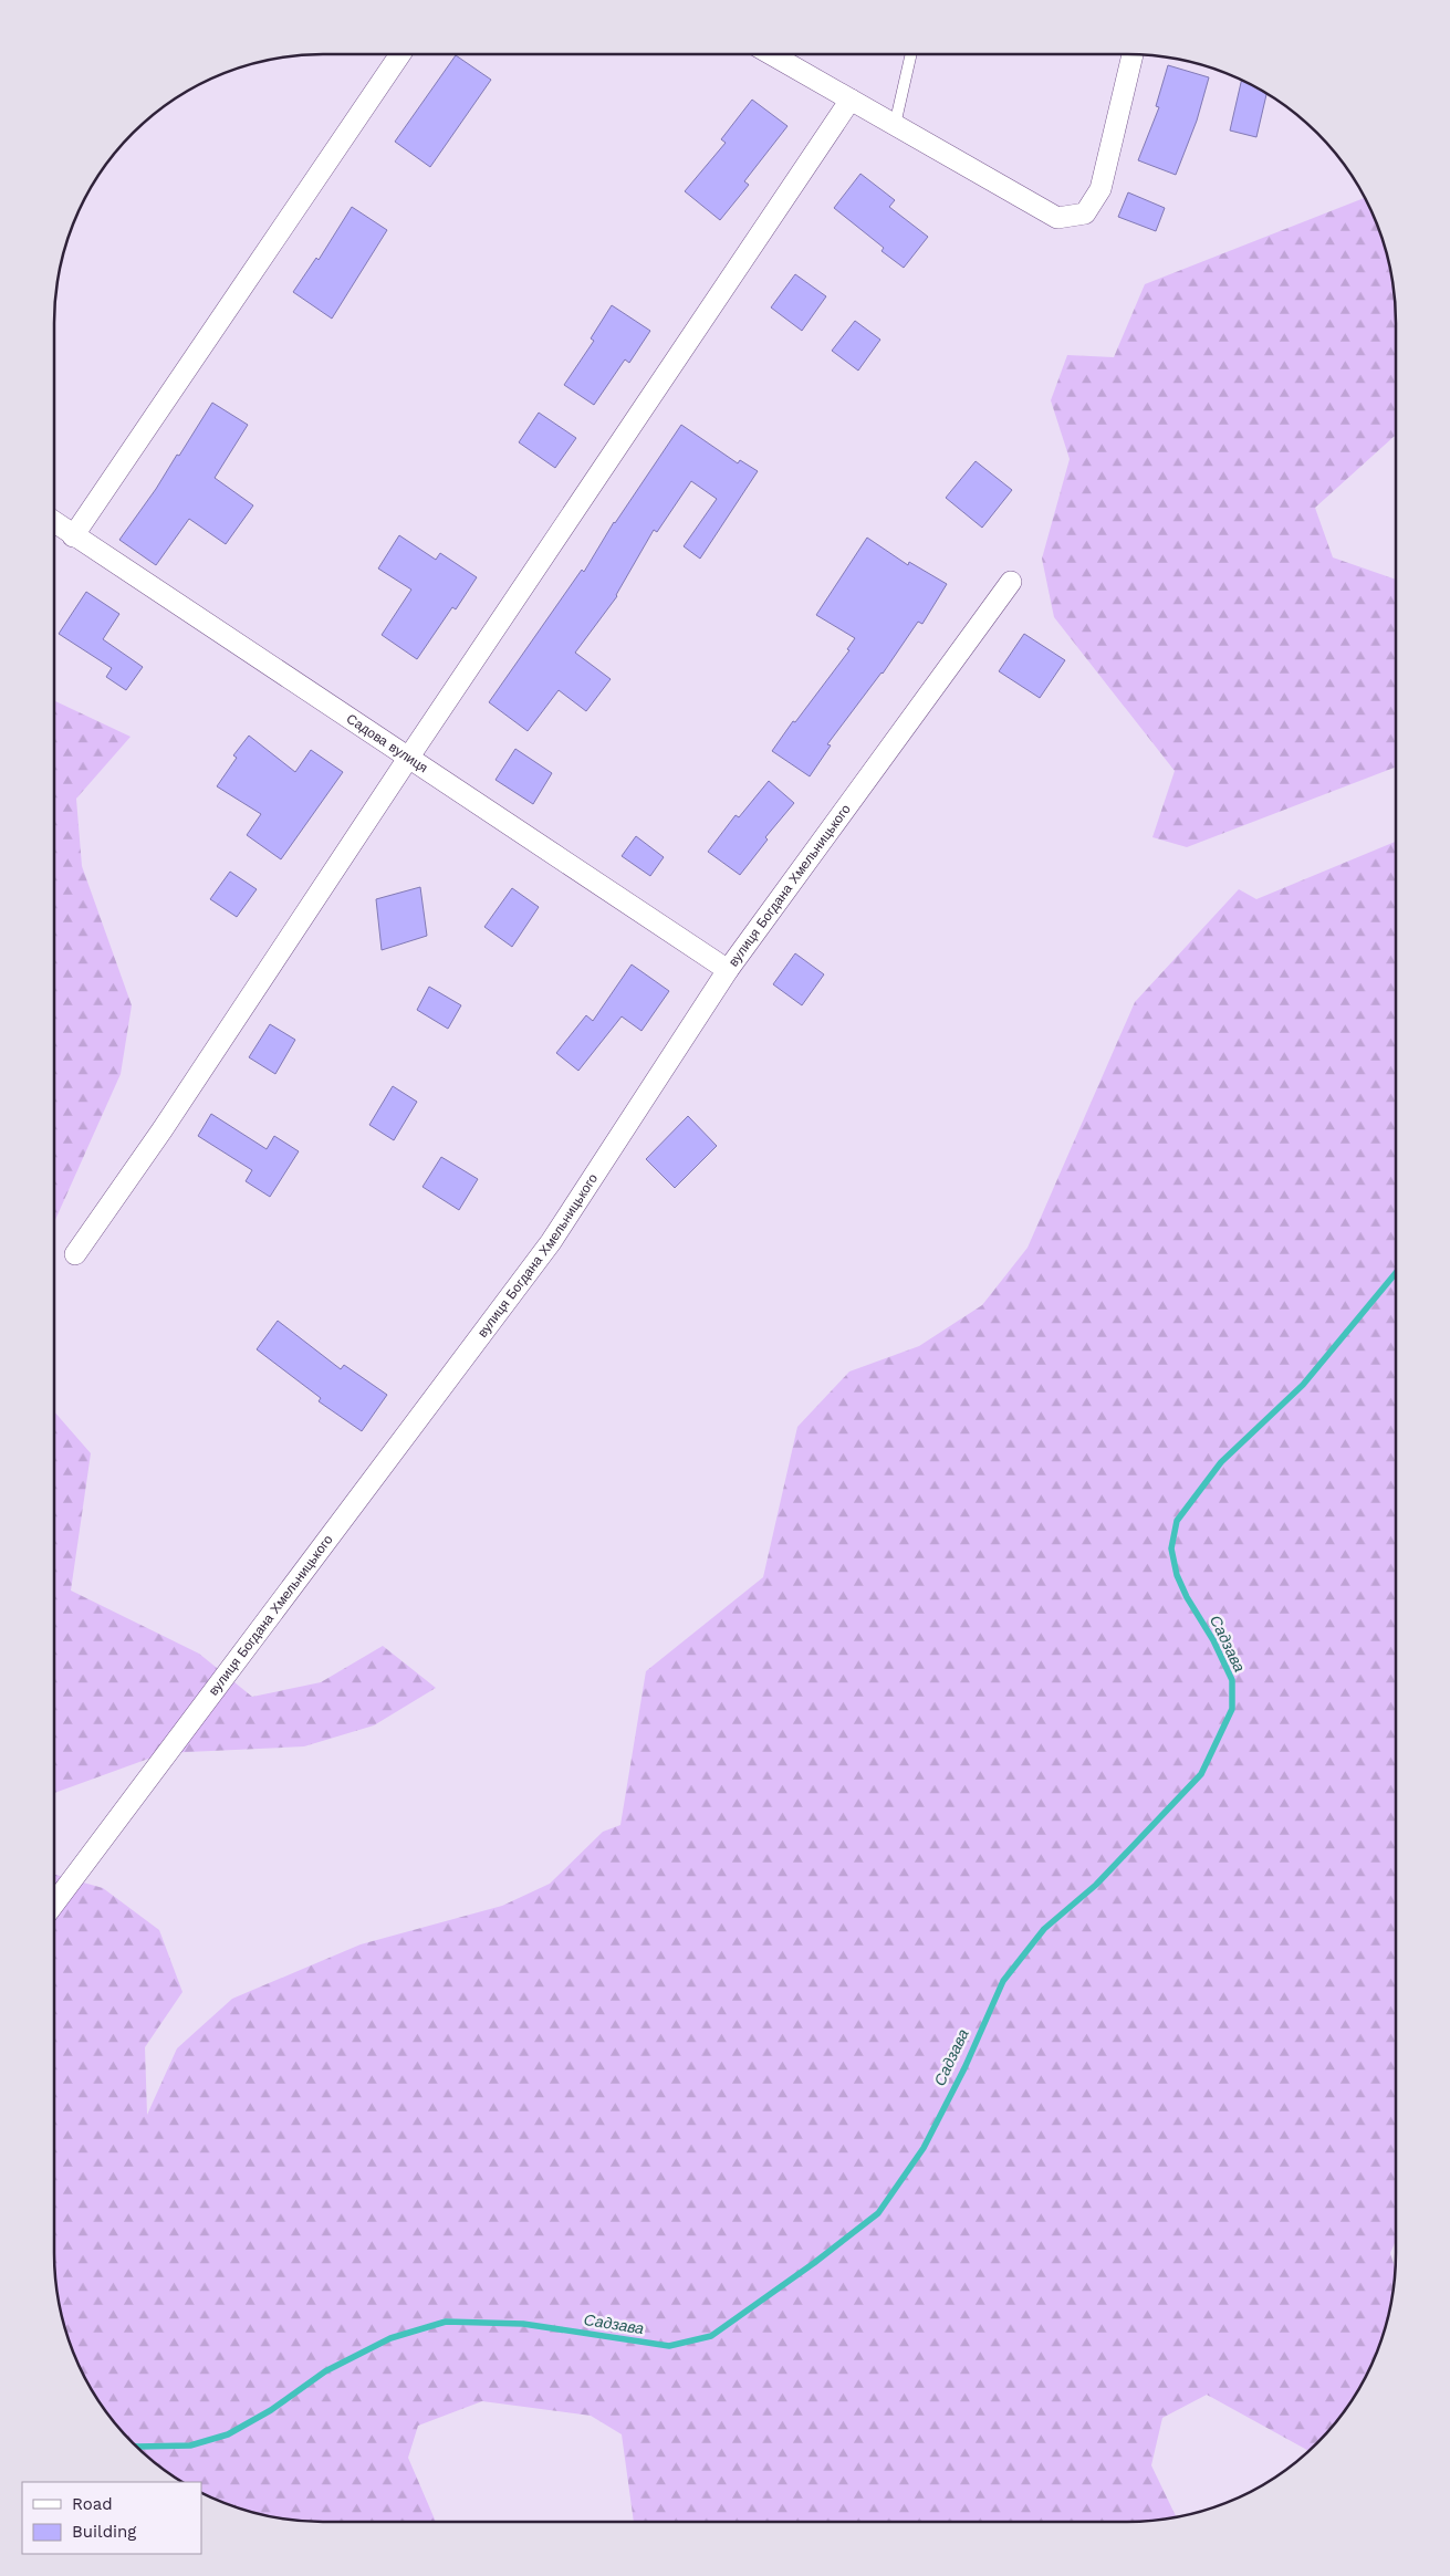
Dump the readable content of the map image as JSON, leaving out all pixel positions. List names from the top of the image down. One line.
{"streets":{"street":["Садова вулиця","вулиця Богдана Хмельницького"]},"crossings":[["Садова вулиця","вулиця Богдана Хмельницького"]],"water":["Садзава"],"legend":["Road","Building"]}
